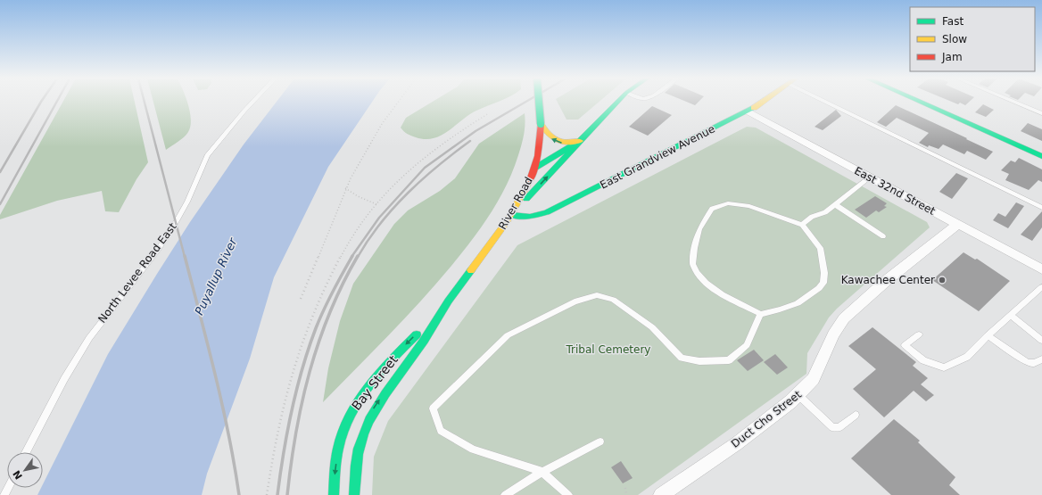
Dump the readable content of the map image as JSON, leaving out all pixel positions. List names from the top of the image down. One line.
{"streets":{"main road":["East Grandview Avenue","River Road","Bay Street"],"street":["East 32nd Street","Duct Cho Street"],"lane":["North Levee Road East"]},"crossings":[["East Grandview Avenue","East 32nd Street"],["East Grandview Avenue","River Road"],["East 32nd Street","Duct Cho Street"],["River Road","Bay Street"]],"water":["Puyallup River"],"parks":["Tribal Cemetery"],"places":["Kawachee Center"],"legend":["Fast","Slow","Jam"],"north":"bottom left"}
